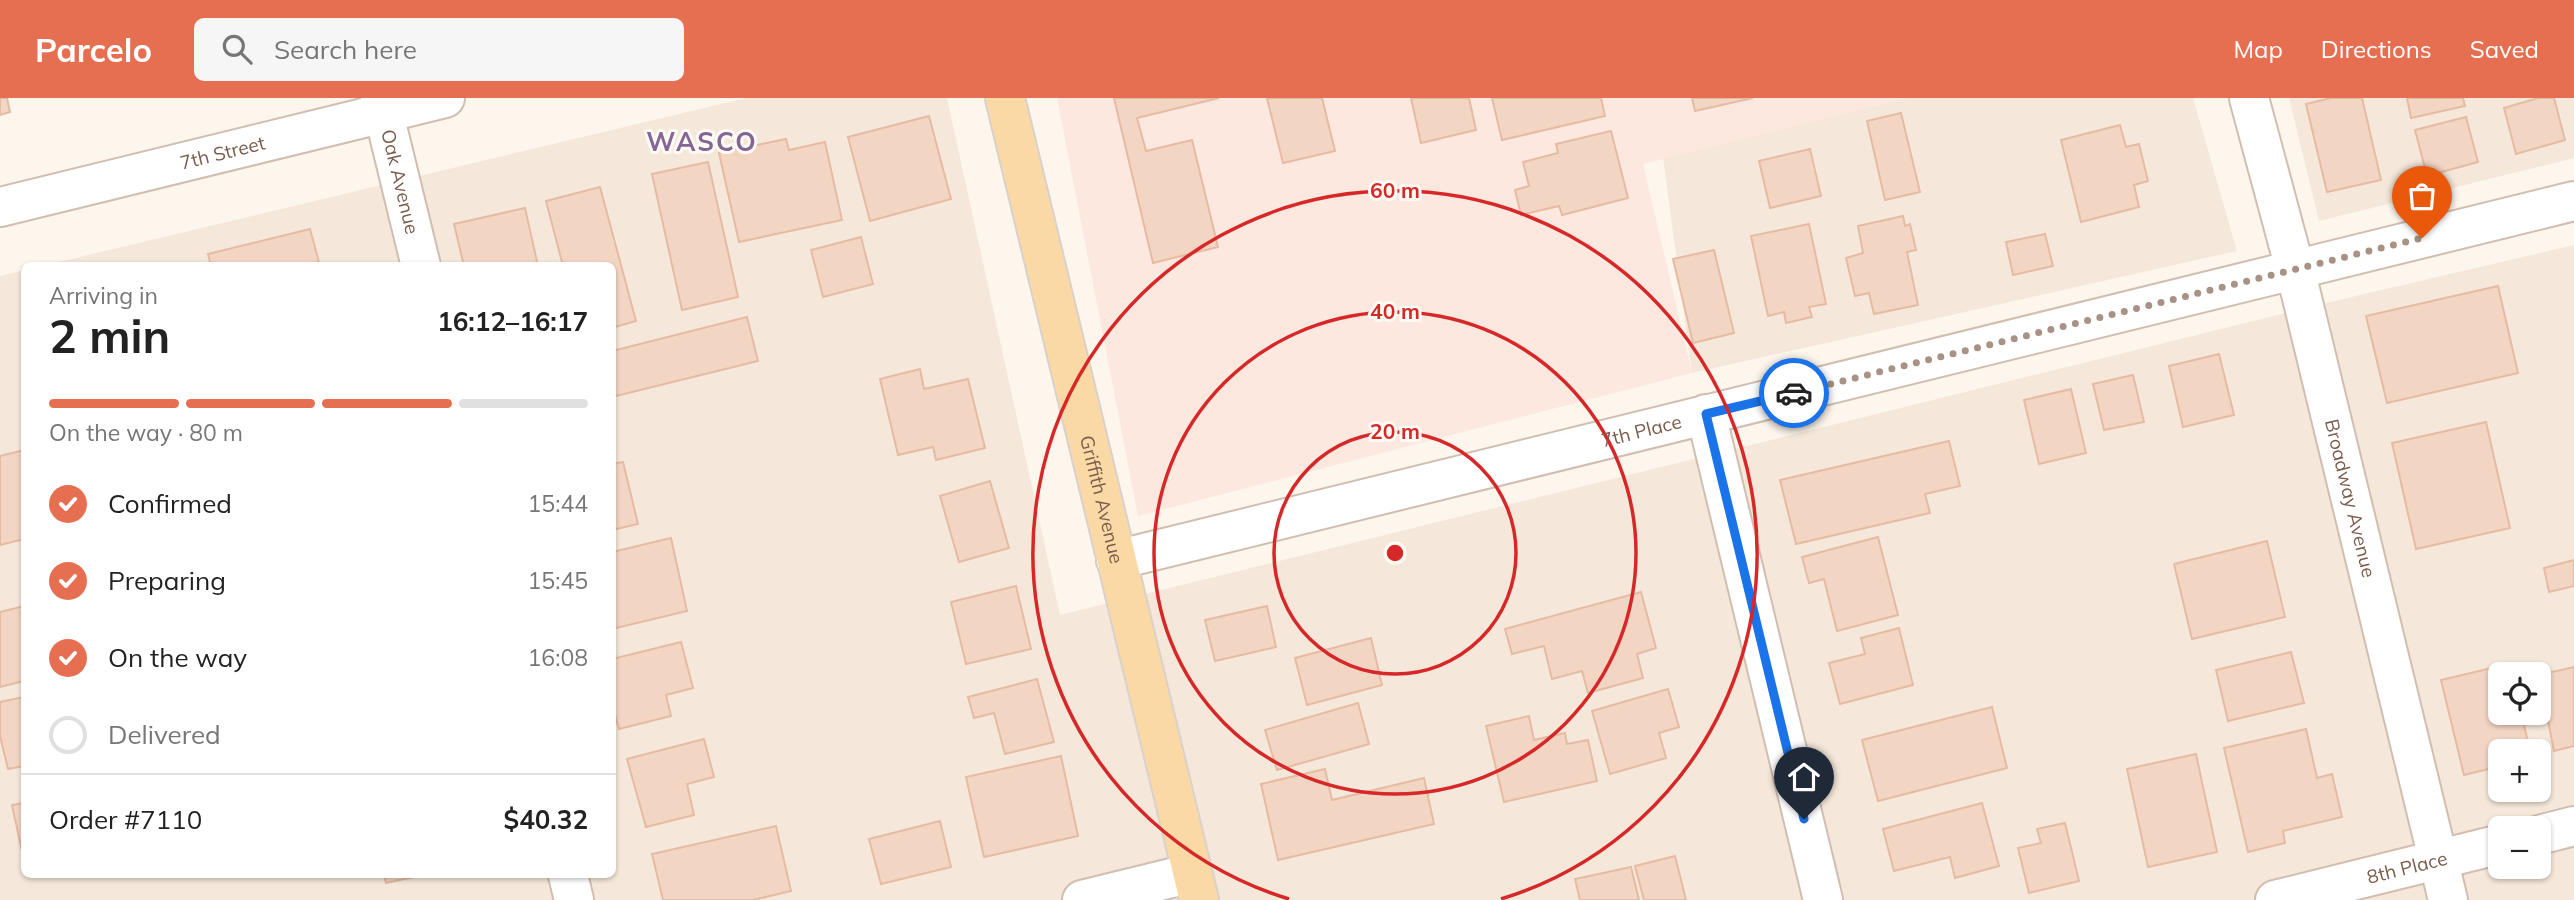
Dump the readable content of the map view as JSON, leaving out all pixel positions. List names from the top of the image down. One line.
{"streets":{"main road":["Griffith Avenue"],"street":["7th Street","Oak Avenue","7th Place","Broadway Avenue","8th Place"]},"crossings":[["7th Street","Oak Avenue"],["7th Place","Broadway Avenue"],["7th Place","Griffith Avenue"],["Broadway Avenue","8th Place"]],"districts":["WASCO"],"page":{"header":"Parcelo","search":"Search here","nav":["Map","Directions","Saved"],"heading":["2 min","Arriving in","16:12–16:17"],"panel":["Order #7110","$40.32"],"bar":"On the way · 80 m","list":[["Confirmed","15:44"],["Preparing","15:45"],["On the way","16:08"],"Delivered"],"map_buttons":["+","−"]},"rings":["60 m","40 m","20 m"]}
